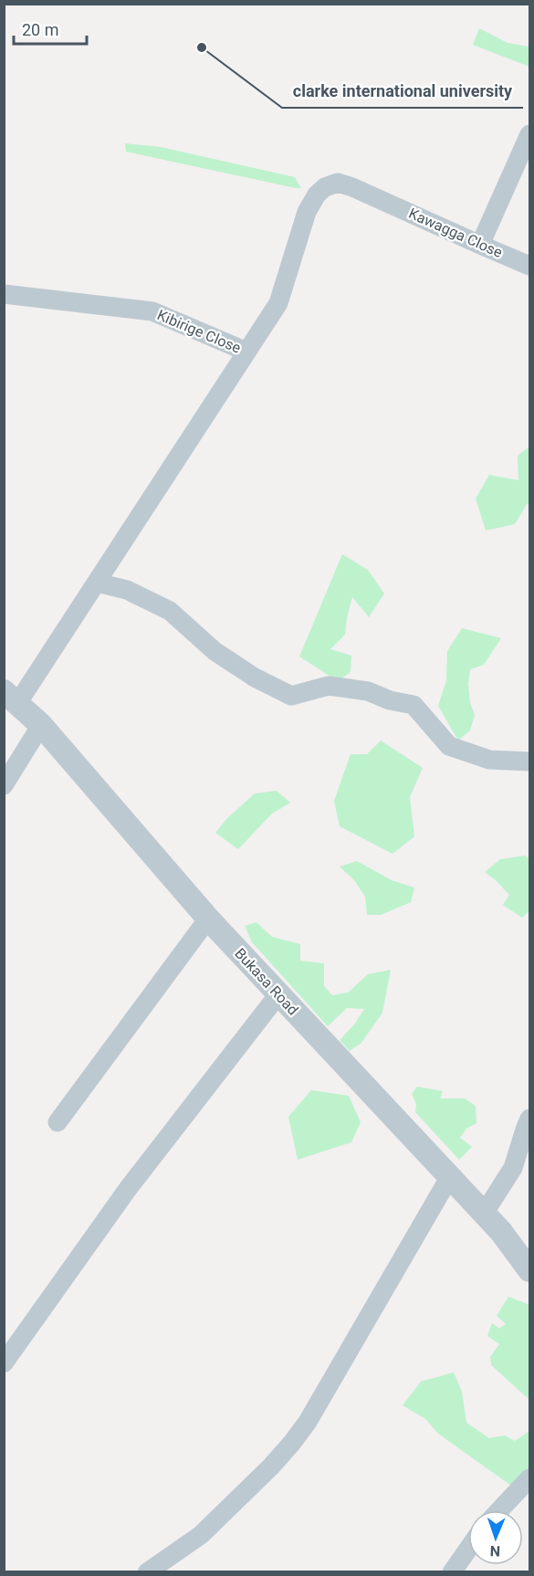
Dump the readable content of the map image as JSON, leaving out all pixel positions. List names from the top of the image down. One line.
{"streets":{"street":["Kawagga Close","Kibirige Close","Bukasa Road"]},"crossings":[["Kawagga Close","Kibirige Close"]],"places":["clarke international university"],"scale_bar":"20 m","north":"bottom"}
